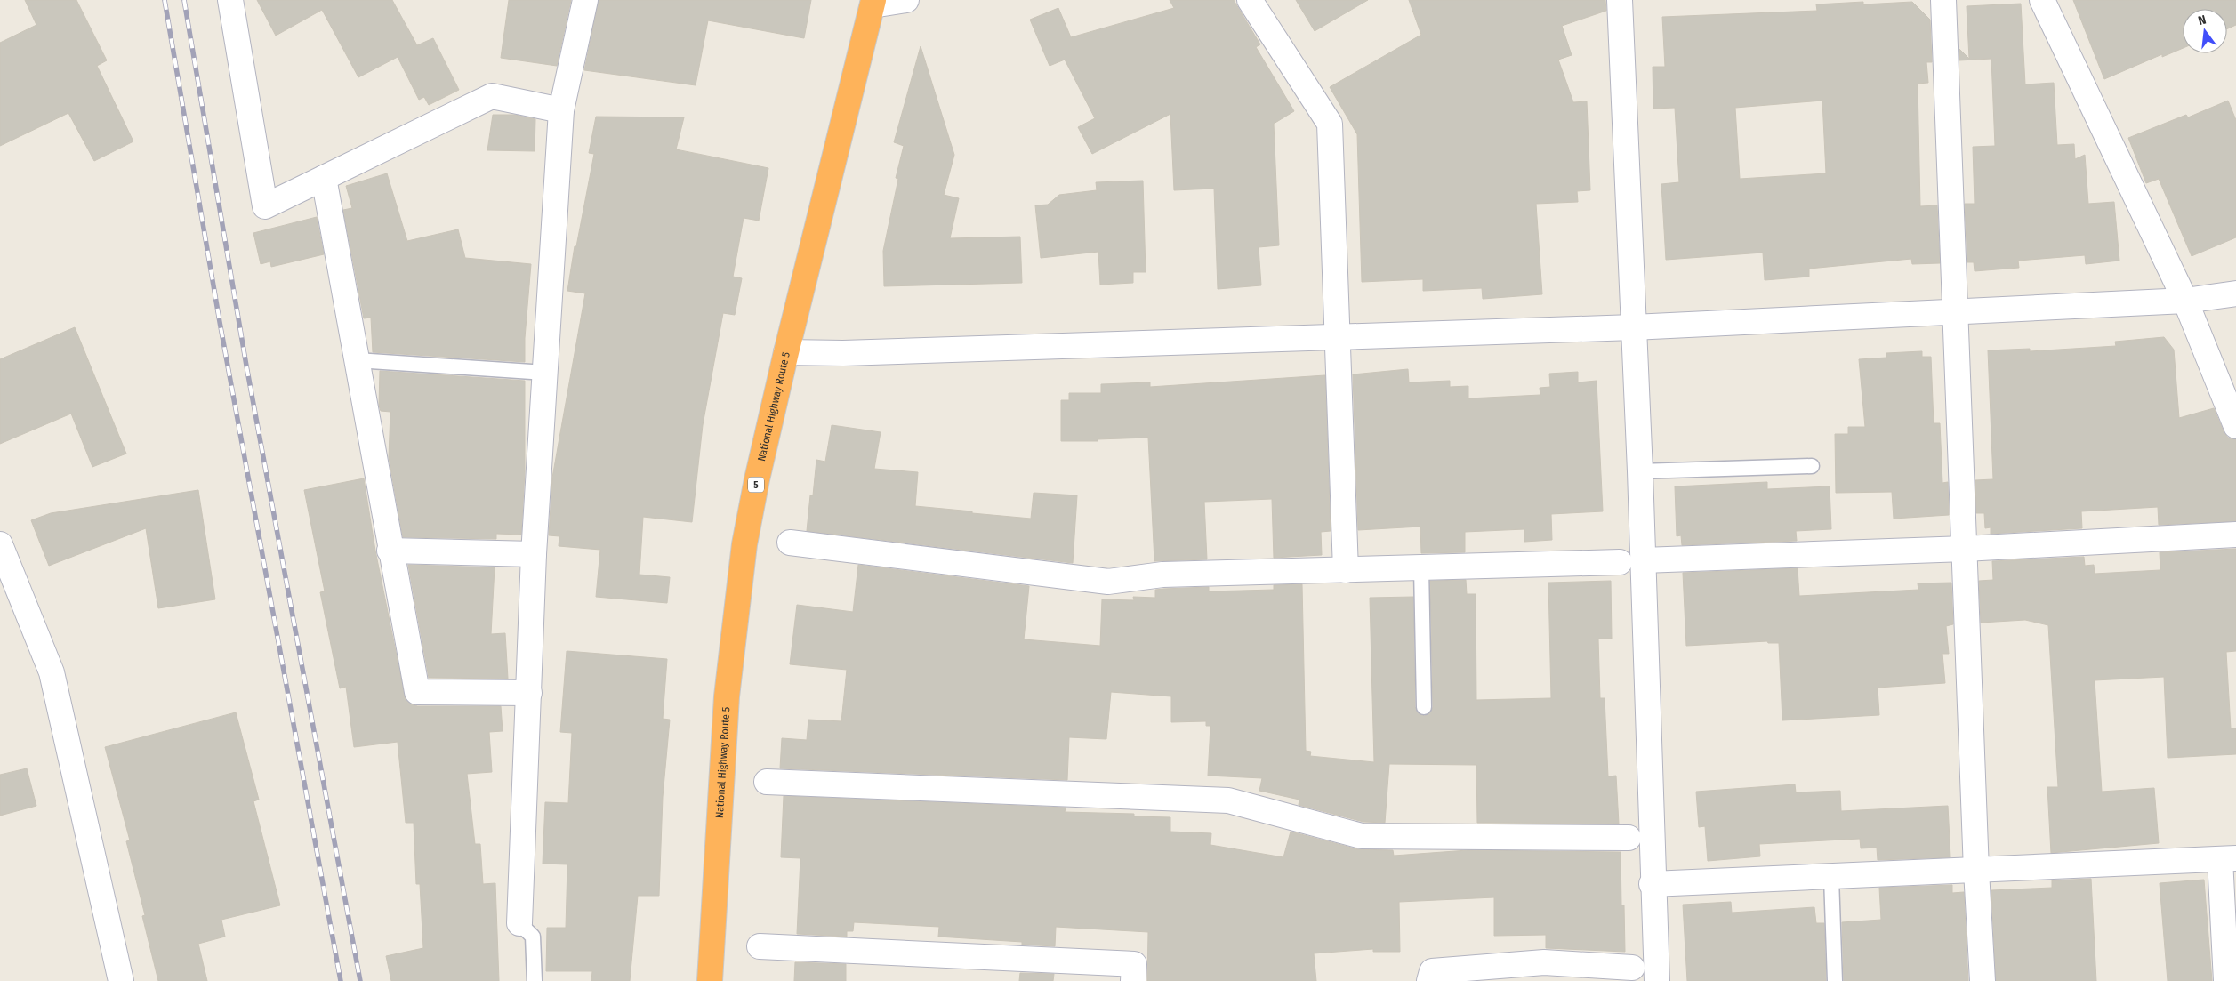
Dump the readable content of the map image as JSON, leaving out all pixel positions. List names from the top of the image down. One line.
{"streets":{"highway":["National Highway Route 5","5"]},"north":"top"}
